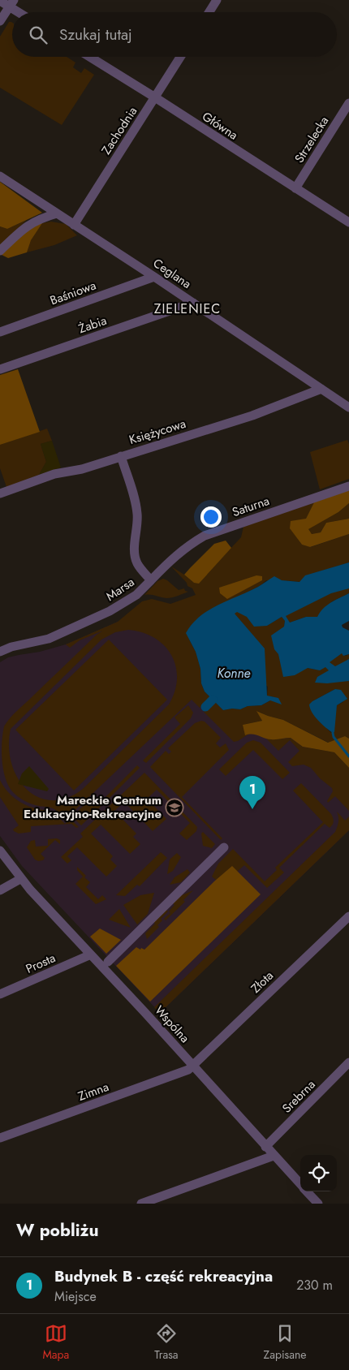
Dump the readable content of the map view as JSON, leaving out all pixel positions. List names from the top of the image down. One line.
{"streets":{"street":["Główna","Zachodnia","Strzelecka","Ceglana","Baśniowa","Żabia","Księżycowa","Saturna","Marsa","Prosta","Złota","Wspólna","Zimna","Srebrna"]},"crossings":[["Główna","Zachodnia"],["Główna","Strzelecka"],["Zachodnia","Ceglana"],["Ceglana","Baśniowa"],["Ceglana","Żabia"],["Ceglana","Księżycowa"],["Księżycowa","Marsa"],["Saturna","Marsa"],["Prosta","Wspólna"],["Złota","Wspólna"],["Złota","Zimna"],["Wspólna","Zimna"],["Wspólna","Srebrna"]],"districts":["ZIELENIEC"],"water":["Konne"],"places":{"school or university":["Mareckie Centrum Edukacyjno-Rekreacyjne"]},"page":{"search":"Szukaj tutaj","pins":"1","heading":"W pobliżu","list":[{"mark":"1","name":"Budynek B - część rekreacyjna","note":"Miejsce","value":"230 m"}],"nav":["Mapa","Trasa","Zapisane"]}}
